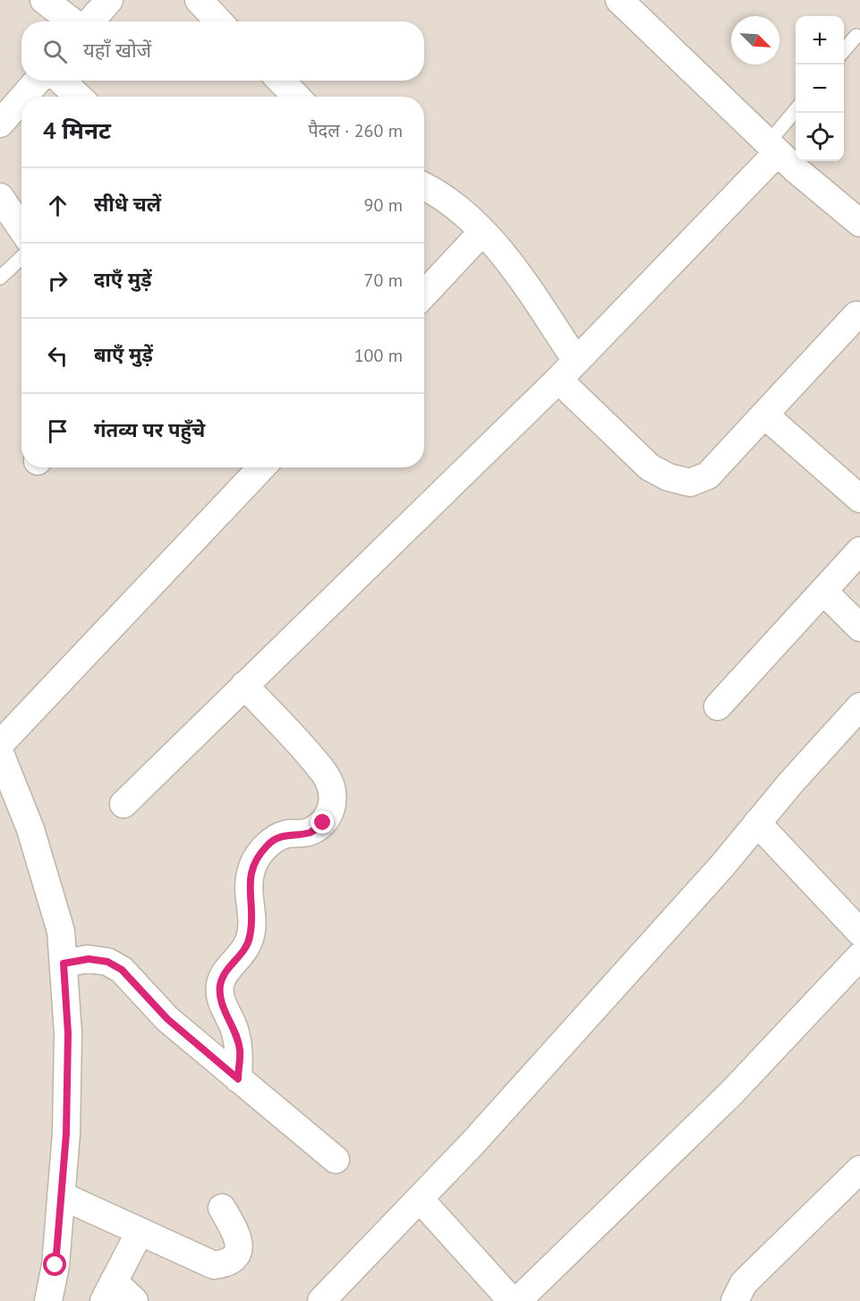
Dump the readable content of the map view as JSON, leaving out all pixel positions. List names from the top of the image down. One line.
{"north":"bottom right","page":{"map_buttons":["+","−"],"search":"यहाँ खोजें","heading":["4 मिनट","पैदल · 260 m"],"list":[["सीधे चलें","90 m"],["दाएँ मुड़ें","70 m"],["बाएँ मुड़ें","100 m"],"गंतव्य पर पहुँचे"]}}
